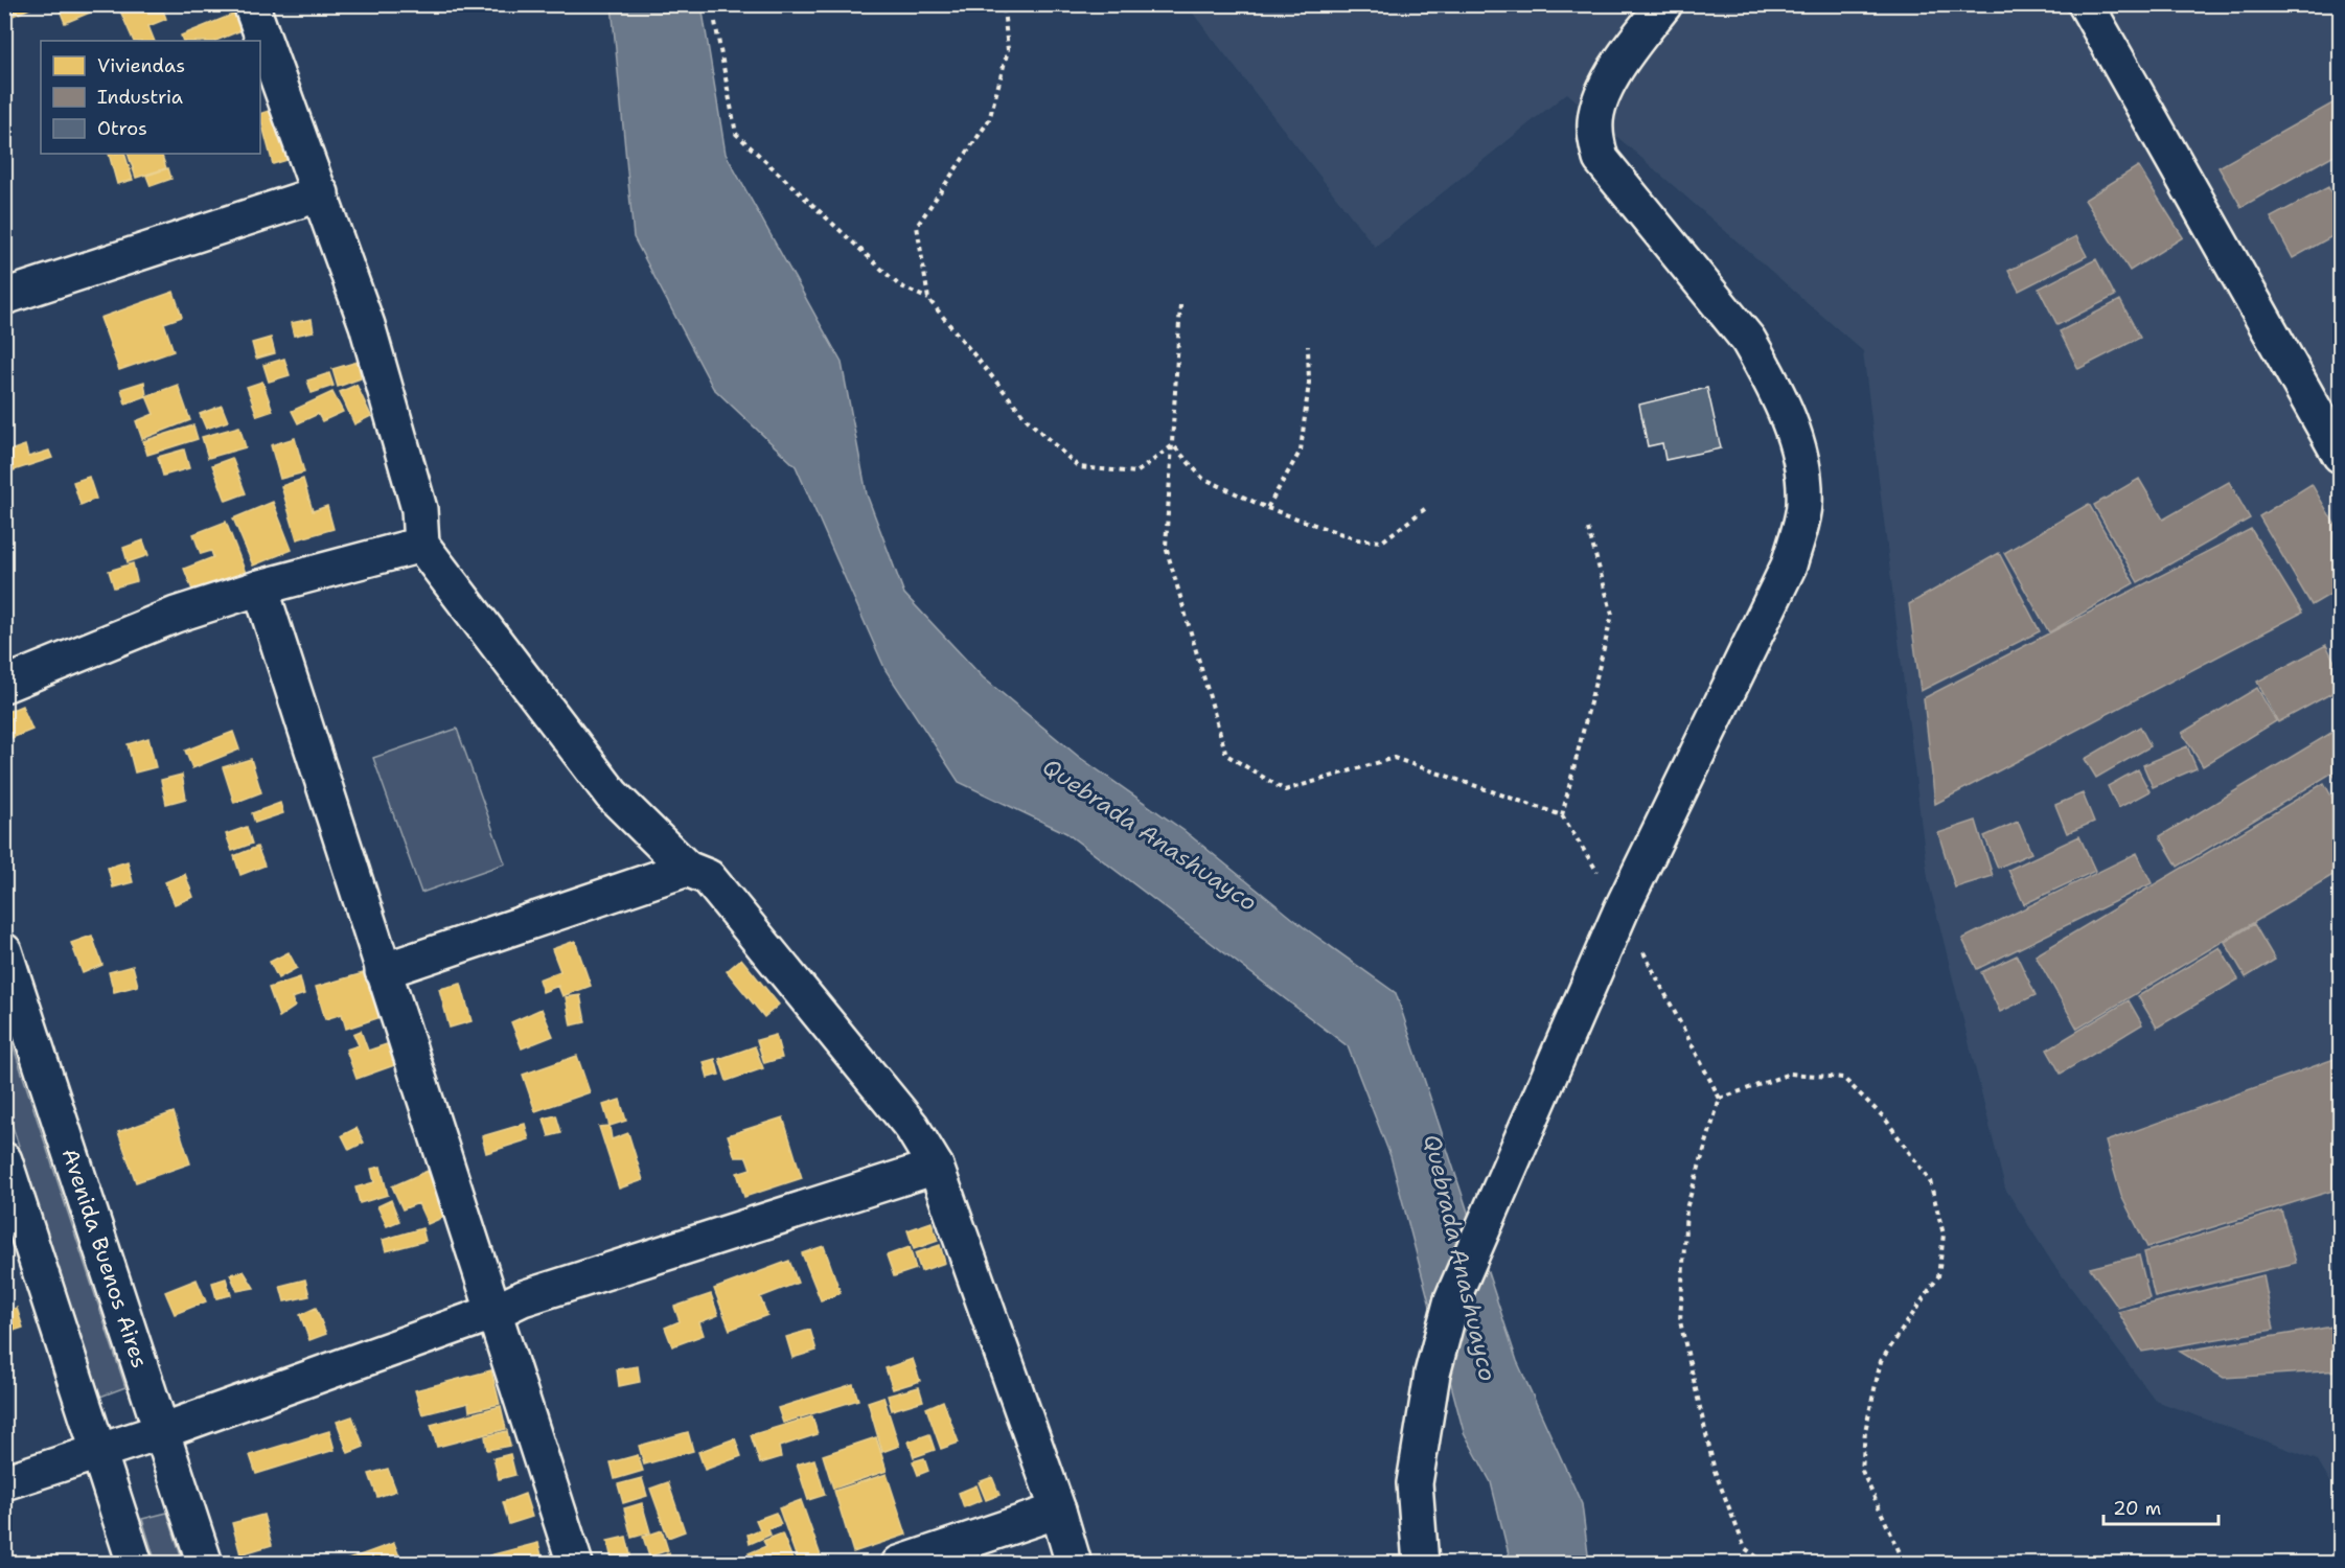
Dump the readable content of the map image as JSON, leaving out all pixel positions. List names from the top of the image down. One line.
{"streets":{"street":["Avenida Buenos Aires"]},"water":["Quebrada Anashuayco"],"legend":["Viviendas","Industria","Otros"],"scale_bar":"20 m"}
